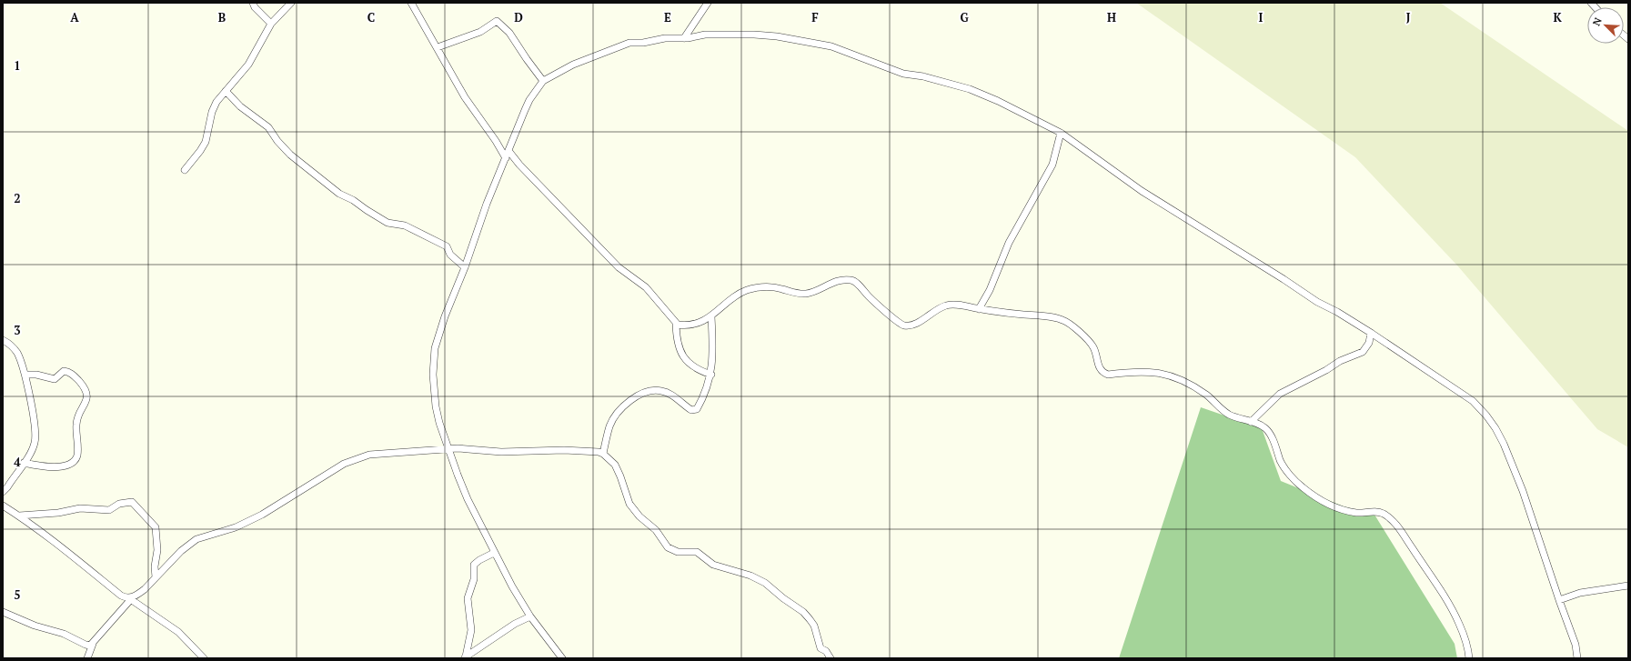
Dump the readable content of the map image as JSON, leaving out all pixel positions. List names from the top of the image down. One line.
{"north":"top left","grid":{"columns":["A","B","C","D","E","F","G","H","I","J","K"],"rows":["1","2","3","4","5"]}}
